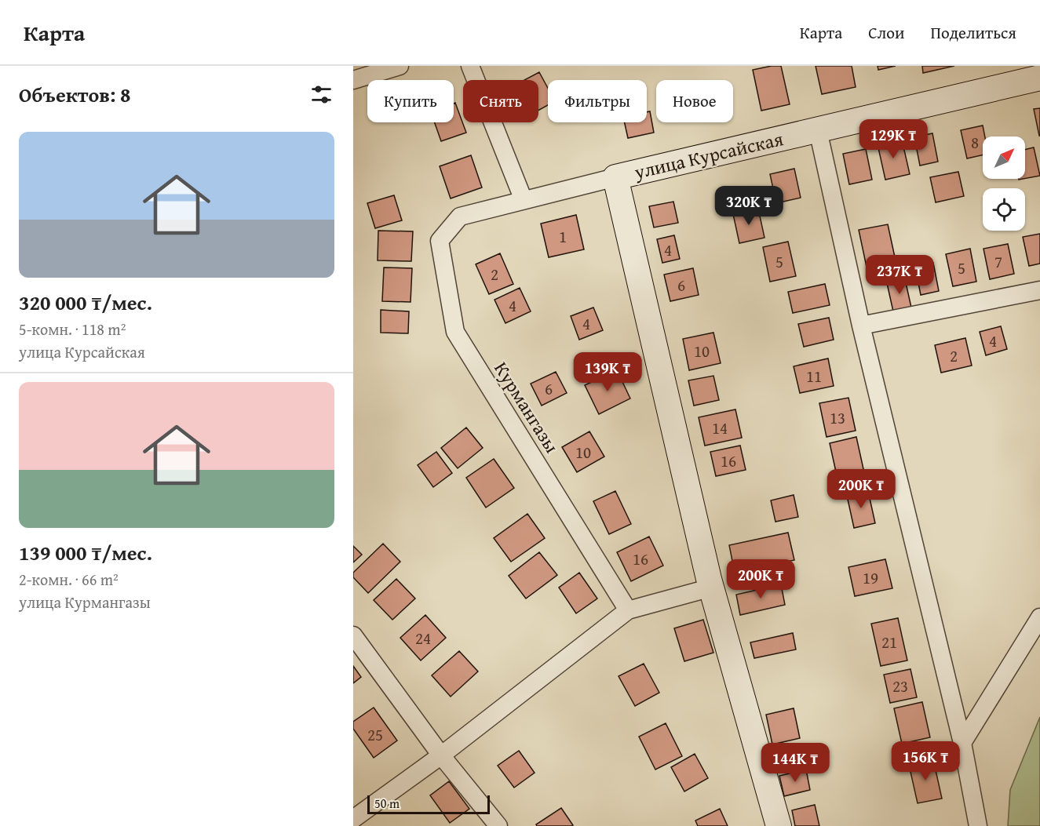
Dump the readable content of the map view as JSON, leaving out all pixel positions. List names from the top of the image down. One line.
{"streets":{"street":["улица Курсайская","Курмангазы"]},"crossings":[["улица Курсайская","Курмангазы"]],"house_numbers":["8","1","4","5","7","5","2","6","4","4","4","10","2","11","6","13","14","10","16","16","19","24","21","23","25"],"scale_bar":"50 m","north":"top right","page":{"header":"Карта","nav":["Карта","Слои","Поделиться"],"heading":"Объектов: 8","chip":["Купить","Снять","Фильтры","Новое"],"price":["129K ₸","320K ₸","237K ₸","139K ₸","200K ₸","200K ₸","156K ₸","144K ₸"],"list":[{"name":"320 000 ₸/мес.","note":"5-комн. · 118 m² · улица Курсайская"},{"name":"139 000 ₸/мес.","note":"2-комн. · 66 m² · улица Курмангазы"}],"scale":"50 m"}}
